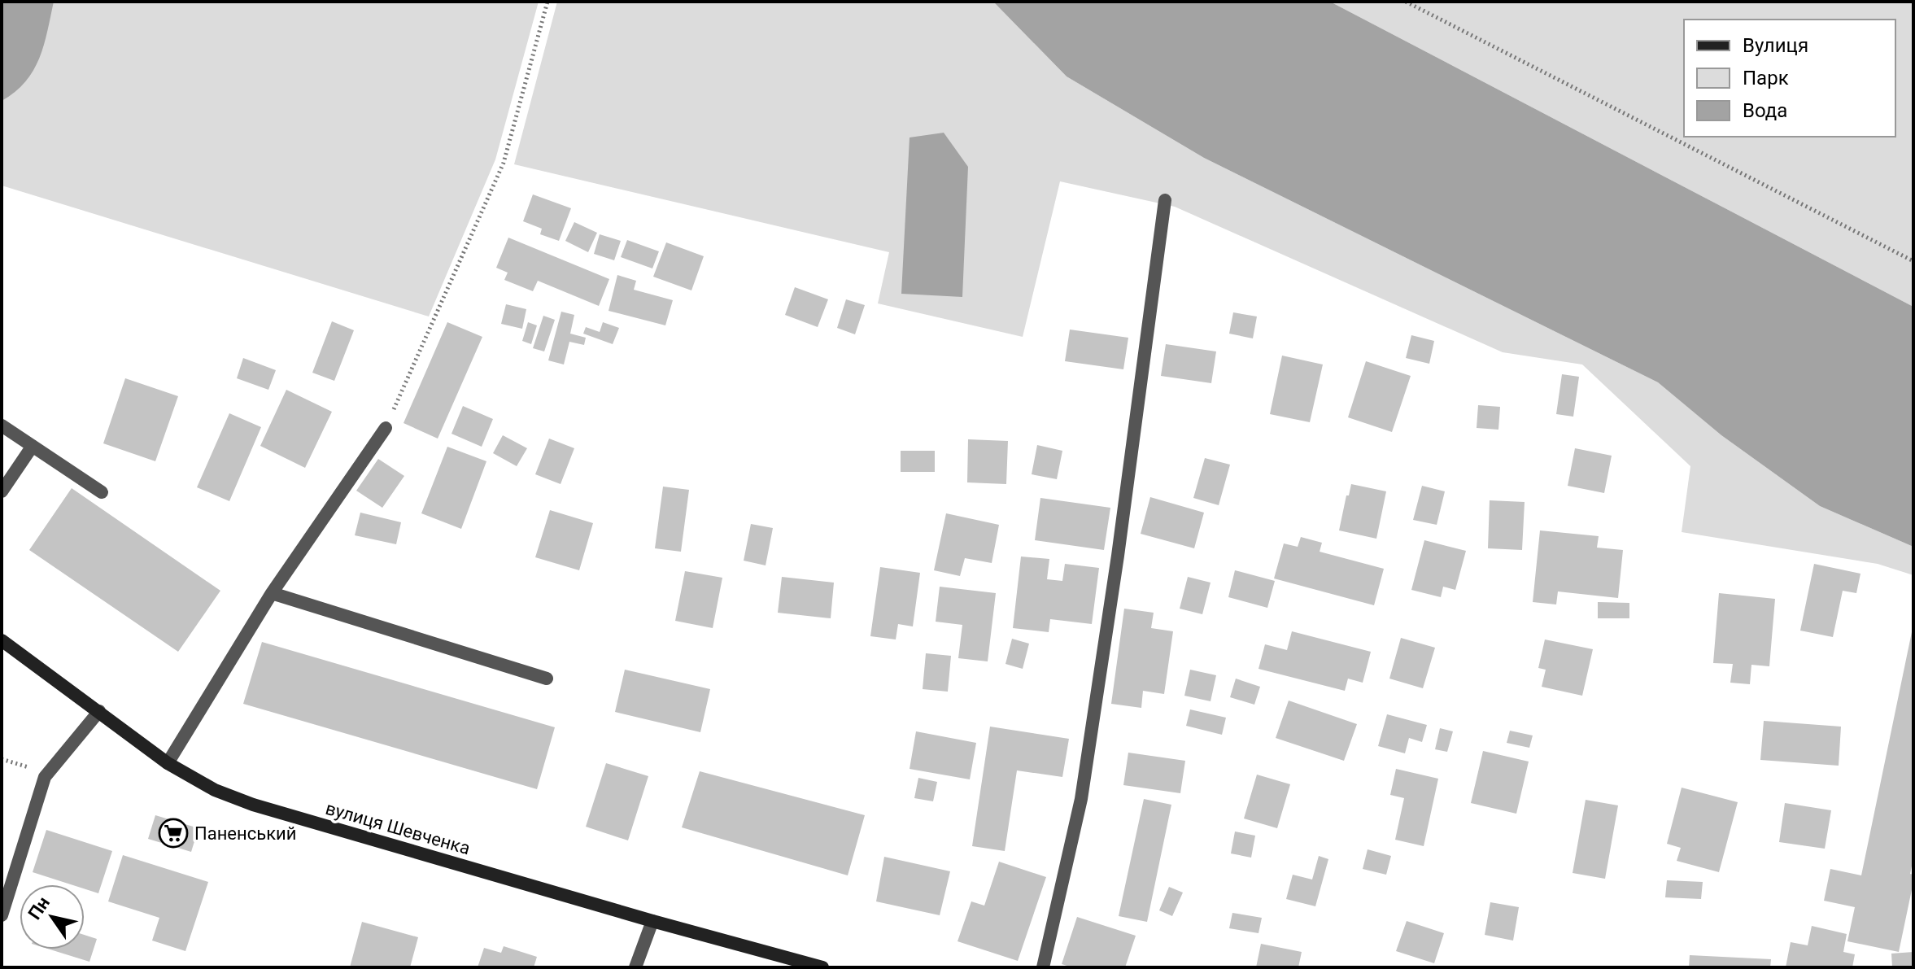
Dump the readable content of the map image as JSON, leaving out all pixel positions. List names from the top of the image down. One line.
{"streets":{"main road":["вулиця Шевченка"]},"places":{"supermarket":["Паненський"]},"legend":["Вулиця","Парк","Вода"],"north":"top left"}
